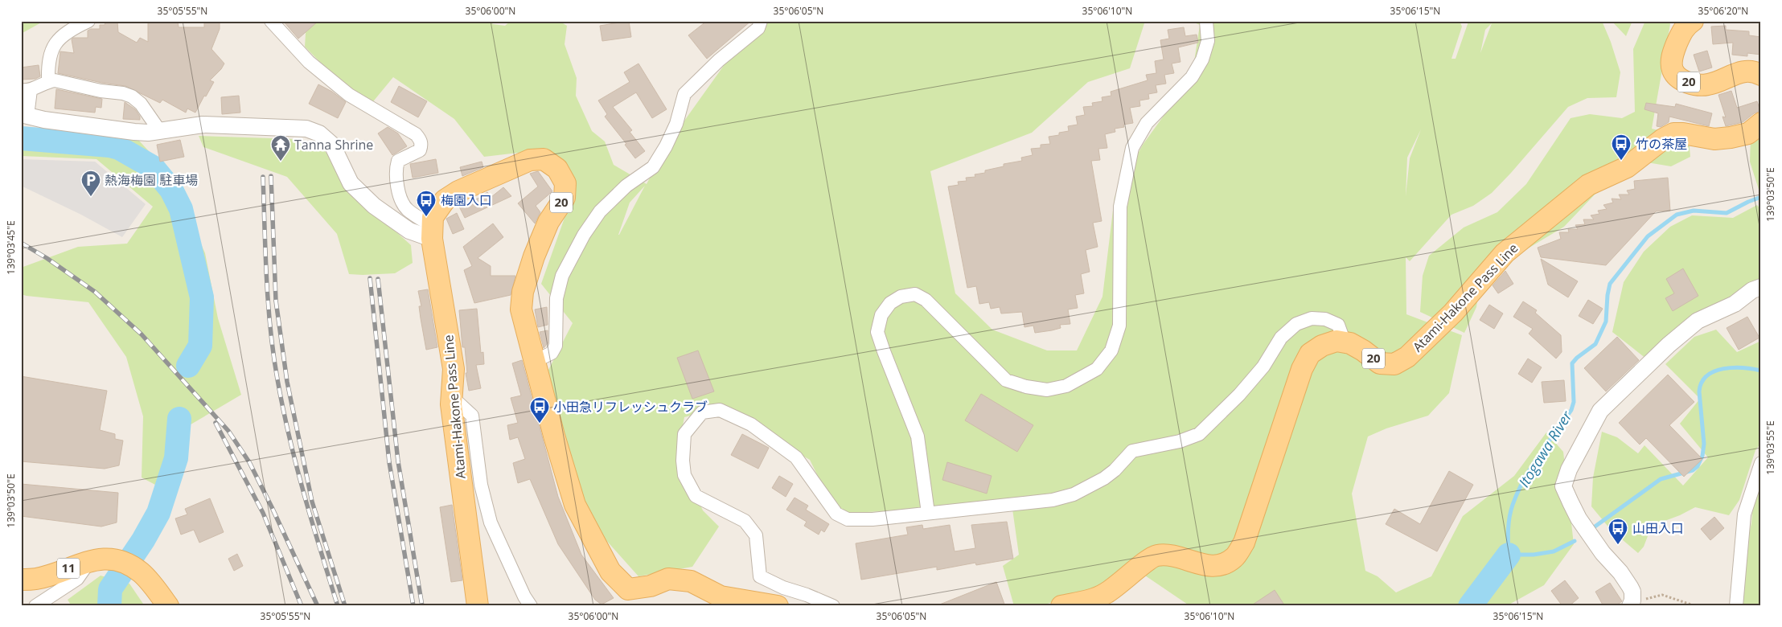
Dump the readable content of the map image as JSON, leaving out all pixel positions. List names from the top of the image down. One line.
{"streets":{"main road":["20","Atami-Hakone Pass Line","11"]},"water":["Itogawa River"],"places":{"bus stop":["竹の茶屋","梅園入口","小田急リフレッシュクラブ","山田入口"],"temple":["Tanna Shrine"],"parking":["熱海梅園 駐車場"]},"coordinates":["35°05'55\"N","35°06'00\"N","35°06'05\"N","35°06'10\"N","35°06'15\"N","35°06'20\"N","139°03'50\"E","139°03'45\"E","139°03'55\"E"]}
